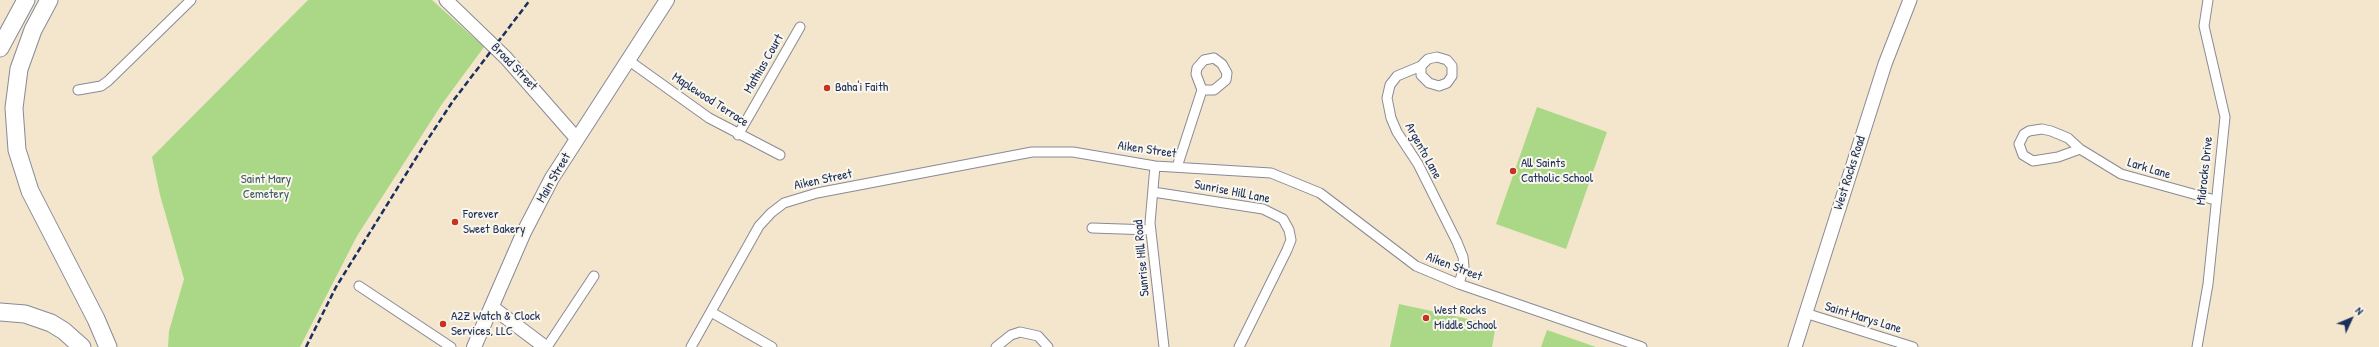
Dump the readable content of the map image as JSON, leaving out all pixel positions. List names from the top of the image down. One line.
{"streets":{"main road":["Broad Street","West Rocks Road","Main Street"],"street":["Mathias Court","Maplewood Terrace","Aiken Street","Argento Lane","Lark Lane","Midrocks Drive","Sunrise Hill Lane","Sunrise Hill Road","Saint Marys Lane"]},"crossings":[["Mathias Court","Maplewood Terrace"],["Broad Street","Main Street"],["Maplewood Terrace","Main Street"],["Aiken Street","Argento Lane"],["Aiken Street","Sunrise Hill Road"],["Lark Lane","Midrocks Drive"],["West Rocks Road","Saint Marys Lane"],["Sunrise Hill Lane","Sunrise Hill Road"]],"parks":["Saint Mary Cemetery"],"places":["Baha'i Faith","All Saints Catholic School","Forever Sweet Bakery","West Rocks Middle School","A2Z Watch & Clock Services, LLC"],"north":"top right"}
